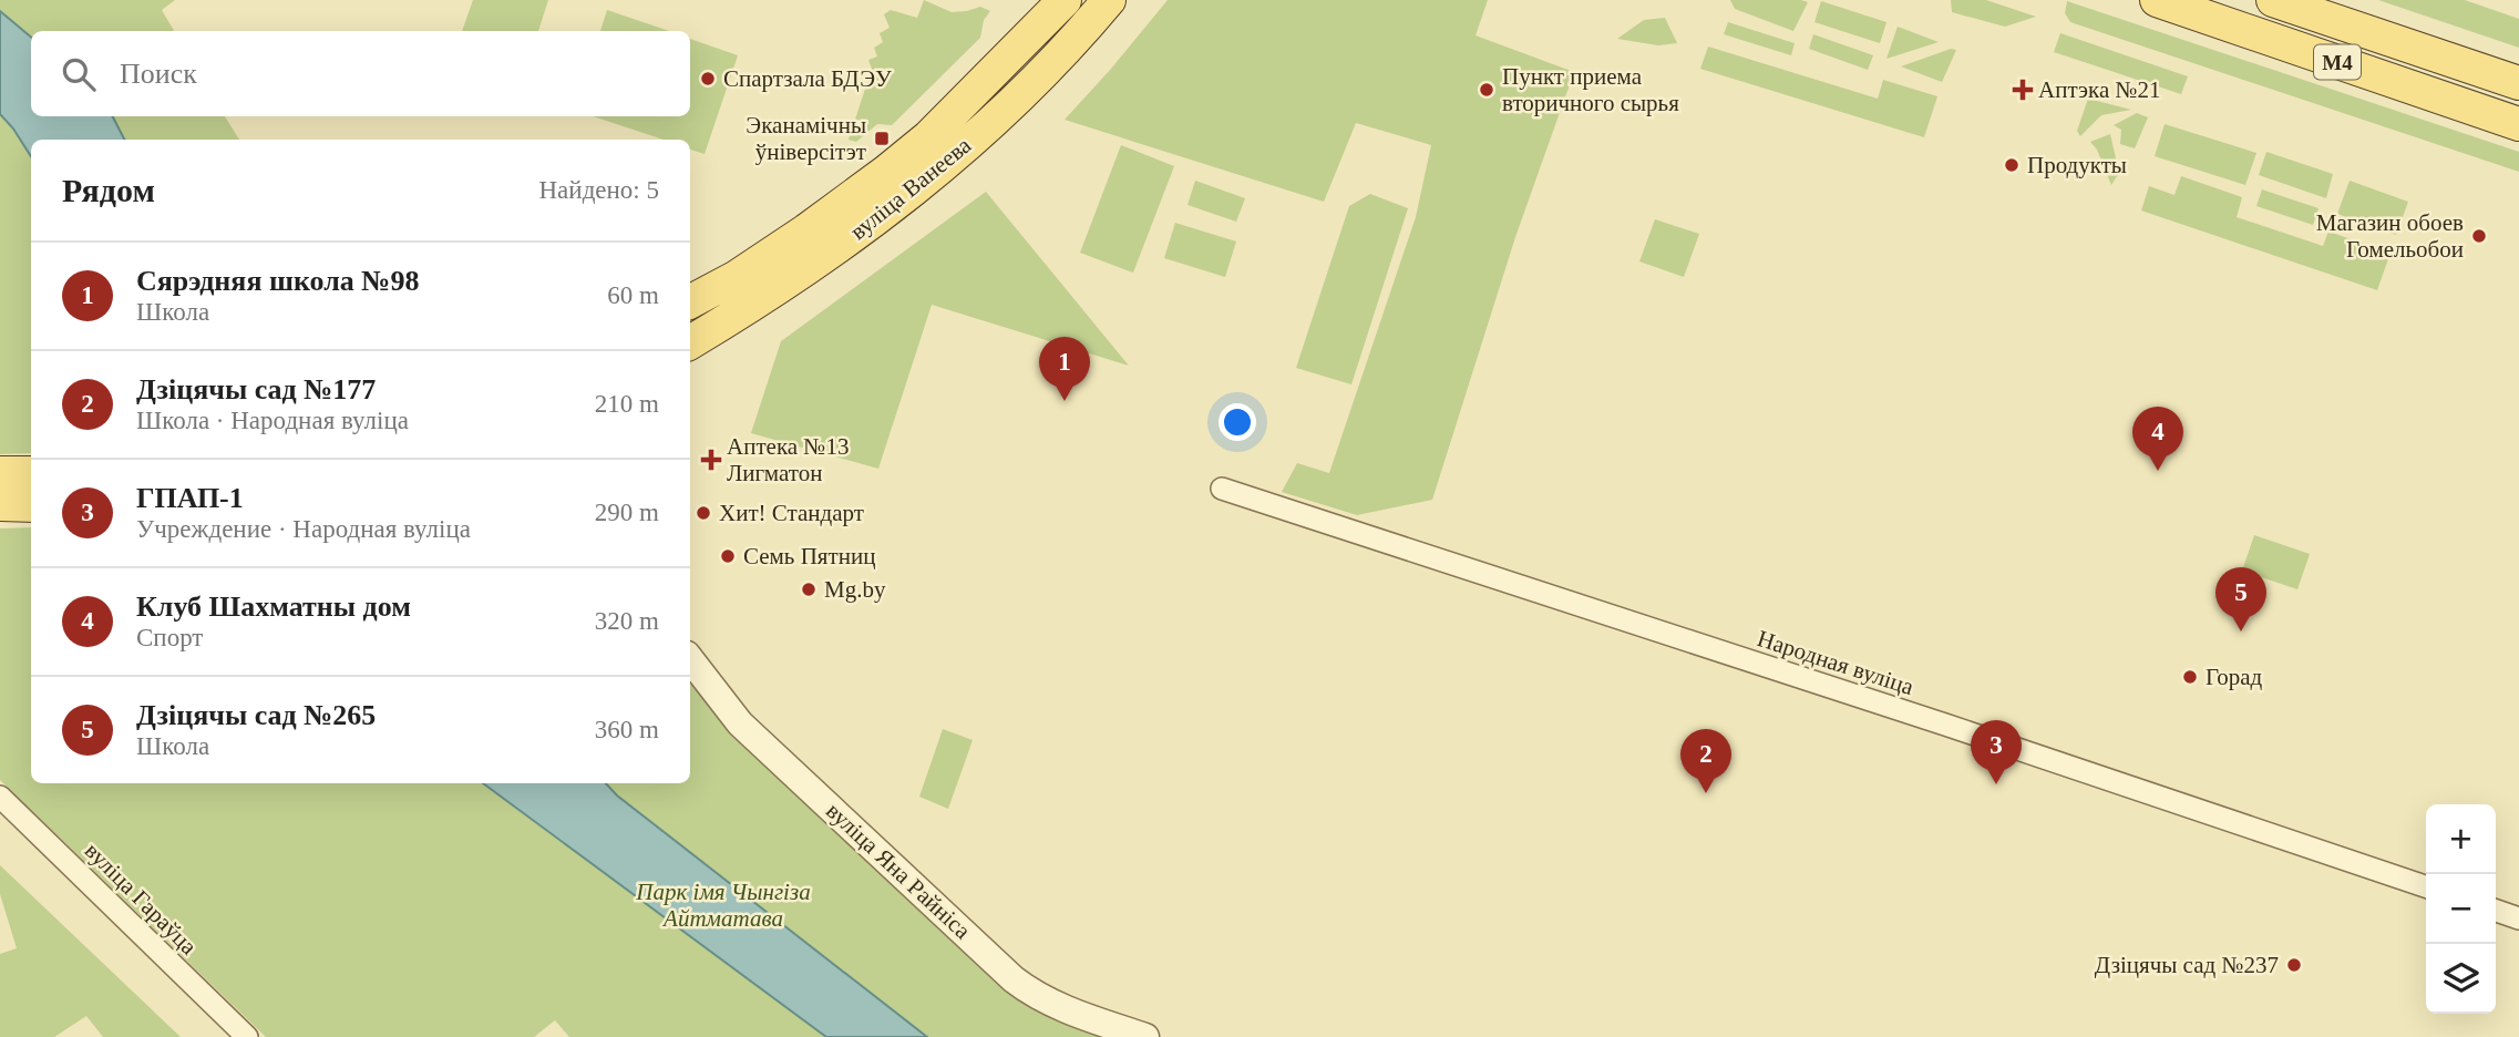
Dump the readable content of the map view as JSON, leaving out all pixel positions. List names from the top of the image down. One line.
{"streets":{"main road":["М4","вуліца Ванеева"],"street":["Народная вуліца","вуліца Яна Райніса","вуліца Гараўца"]},"parks":["Парк імя Чынгіза Айтматава"],"places":{"other":["Спартзала БДЭУ","Пункт приема вторичного сырья","Продукты","Магазин обоев Гомельобои","Хит! Стандарт","Семь Пятниц","Mg.by","Горад","Дзіцячы сад №237"],"health":["Аптэка №21","Аптека №13 Лигматон"],"transit":["Эканамічны ўніверсітэт"]},"page":{"search":"Поиск","heading":["Рядом","Найдено: 5"],"list":[{"mark":"1","name":"Сярэдняя школа №98","note":"Школа","value":"60 m"},{"mark":"2","name":"Дзіцячы сад №177","note":"Школа · Народная вуліца","value":"210 m"},{"mark":"3","name":"ГПАП-1","note":"Учреждение · Народная вуліца","value":"290 m"},{"mark":"4","name":"Клуб Шахматны дом","note":"Спорт","value":"320 m"},{"mark":"5","name":"Дзіцячы сад №265","note":"Школа","value":"360 m"}],"pins":["1","4","5","3","2"],"map_buttons":["+","−"]}}
